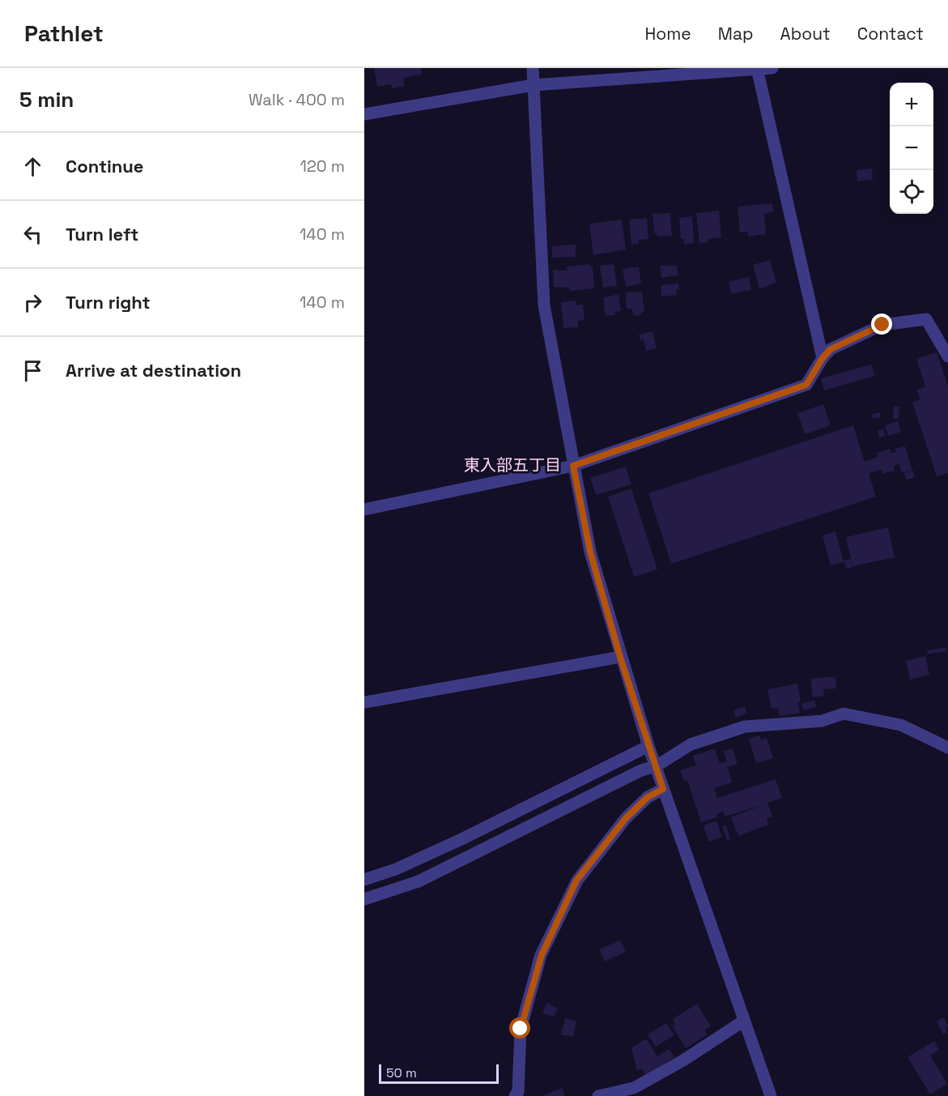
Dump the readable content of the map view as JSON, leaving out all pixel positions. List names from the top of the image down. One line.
{"districts":["東入部五丁目"],"scale_bar":"50 m","page":{"header":"Pathlet","nav":["Home","Map","About","Contact"],"heading":["5 min","Walk · 400 m"],"map_buttons":["+","−"],"list":[["Continue","120 m"],["Turn left","140 m"],["Turn right","140 m"],"Arrive at destination"],"scale":"50 m"}}
